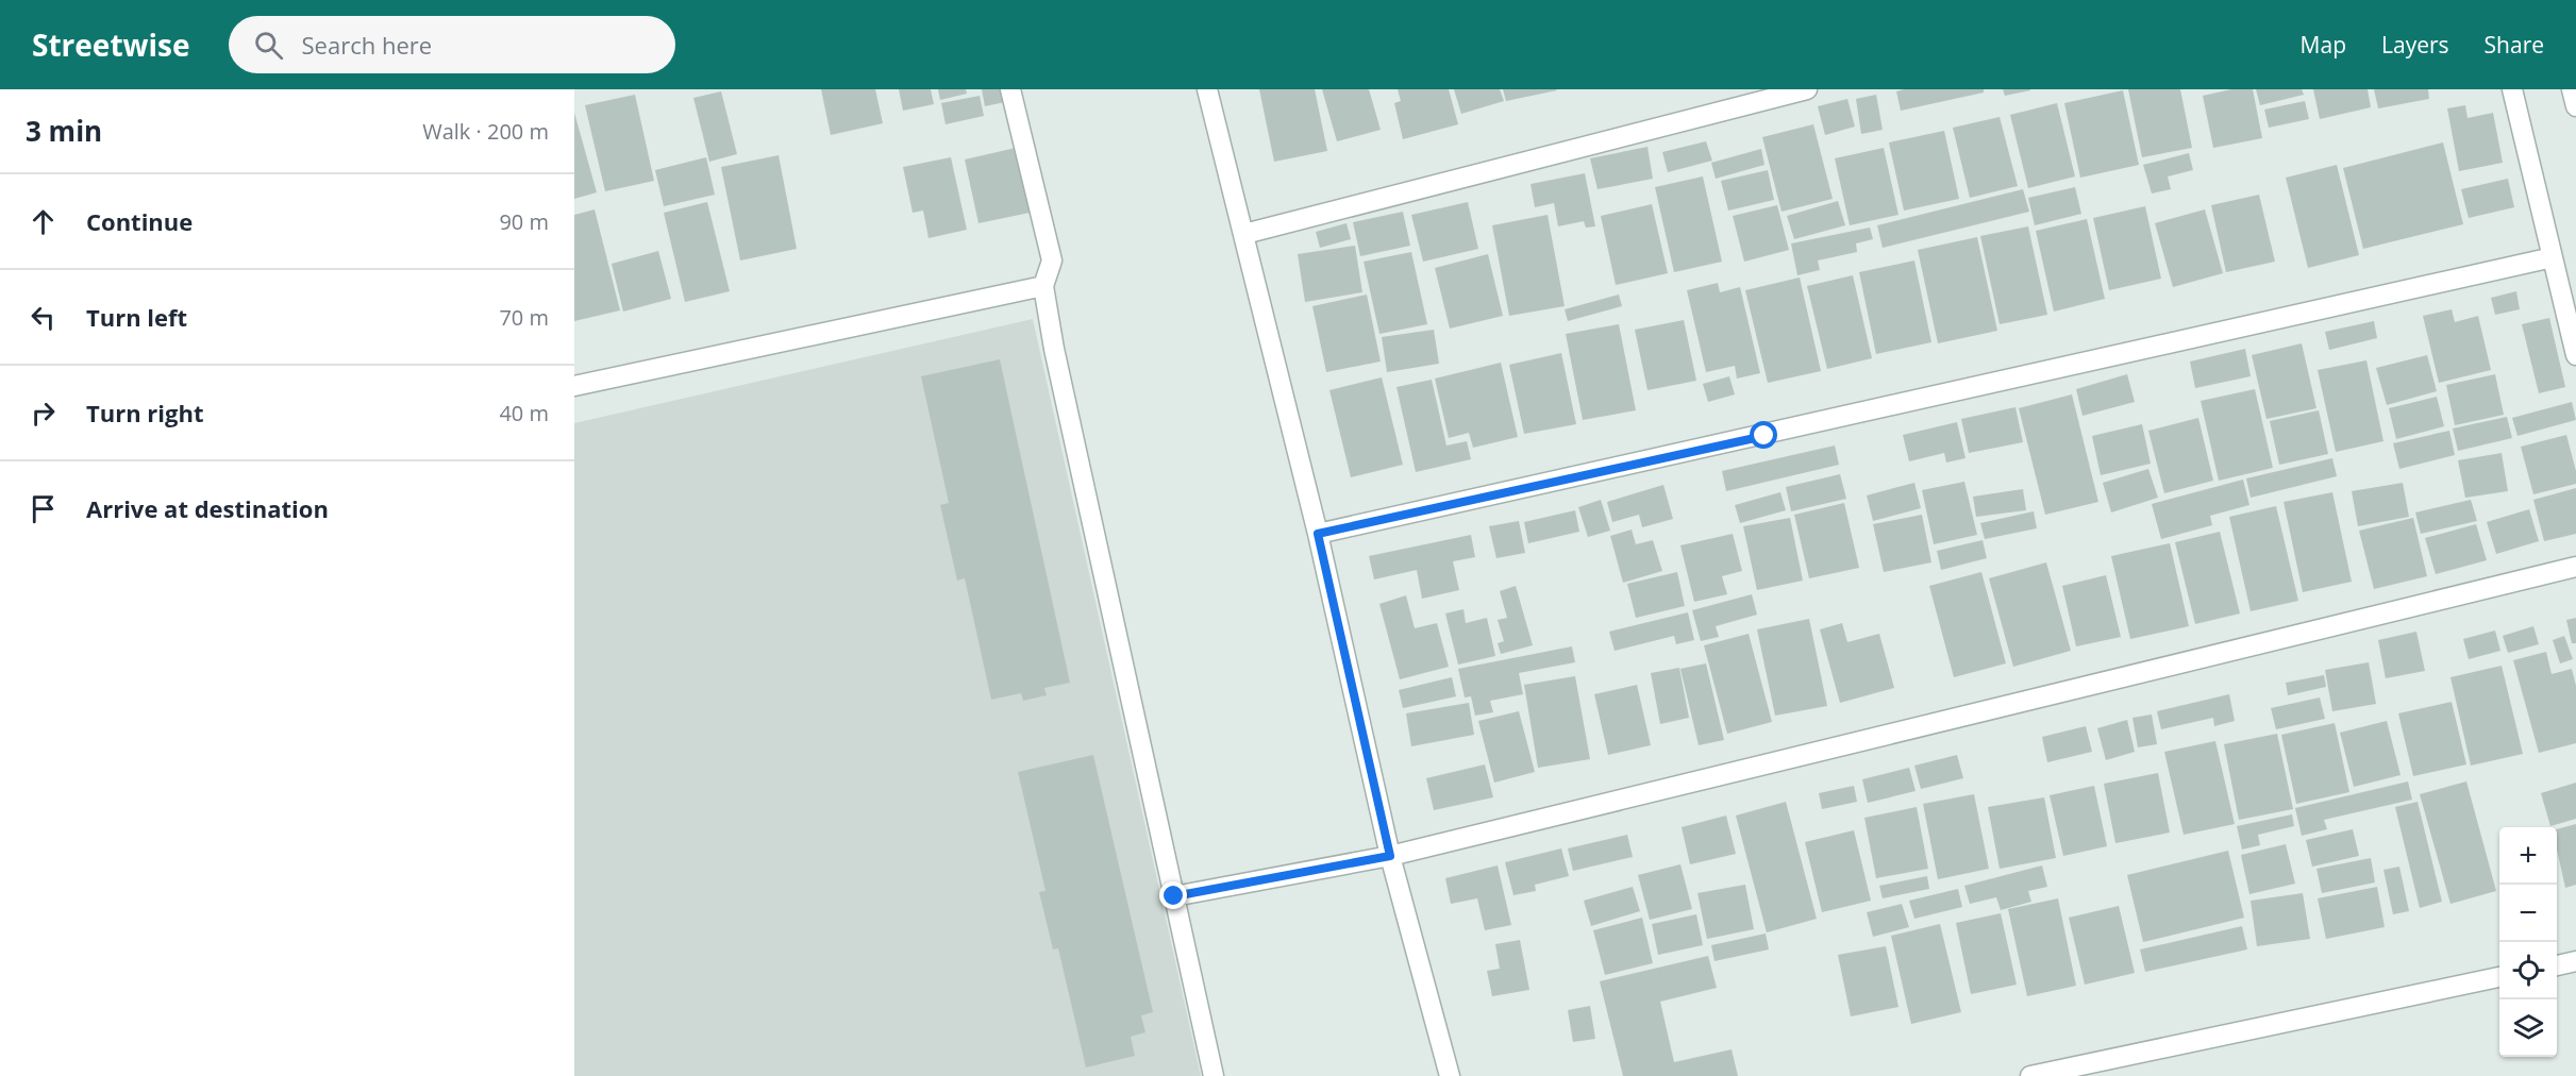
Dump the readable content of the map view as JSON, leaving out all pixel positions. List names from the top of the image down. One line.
{"page":{"header":"Streetwise","search":"Search here","nav":["Map","Layers","Share"],"heading":["3 min","Walk · 200 m"],"list":[["Continue","90 m"],["Turn left","70 m"],["Turn right","40 m"],"Arrive at destination"],"map_buttons":["+","−"]}}
